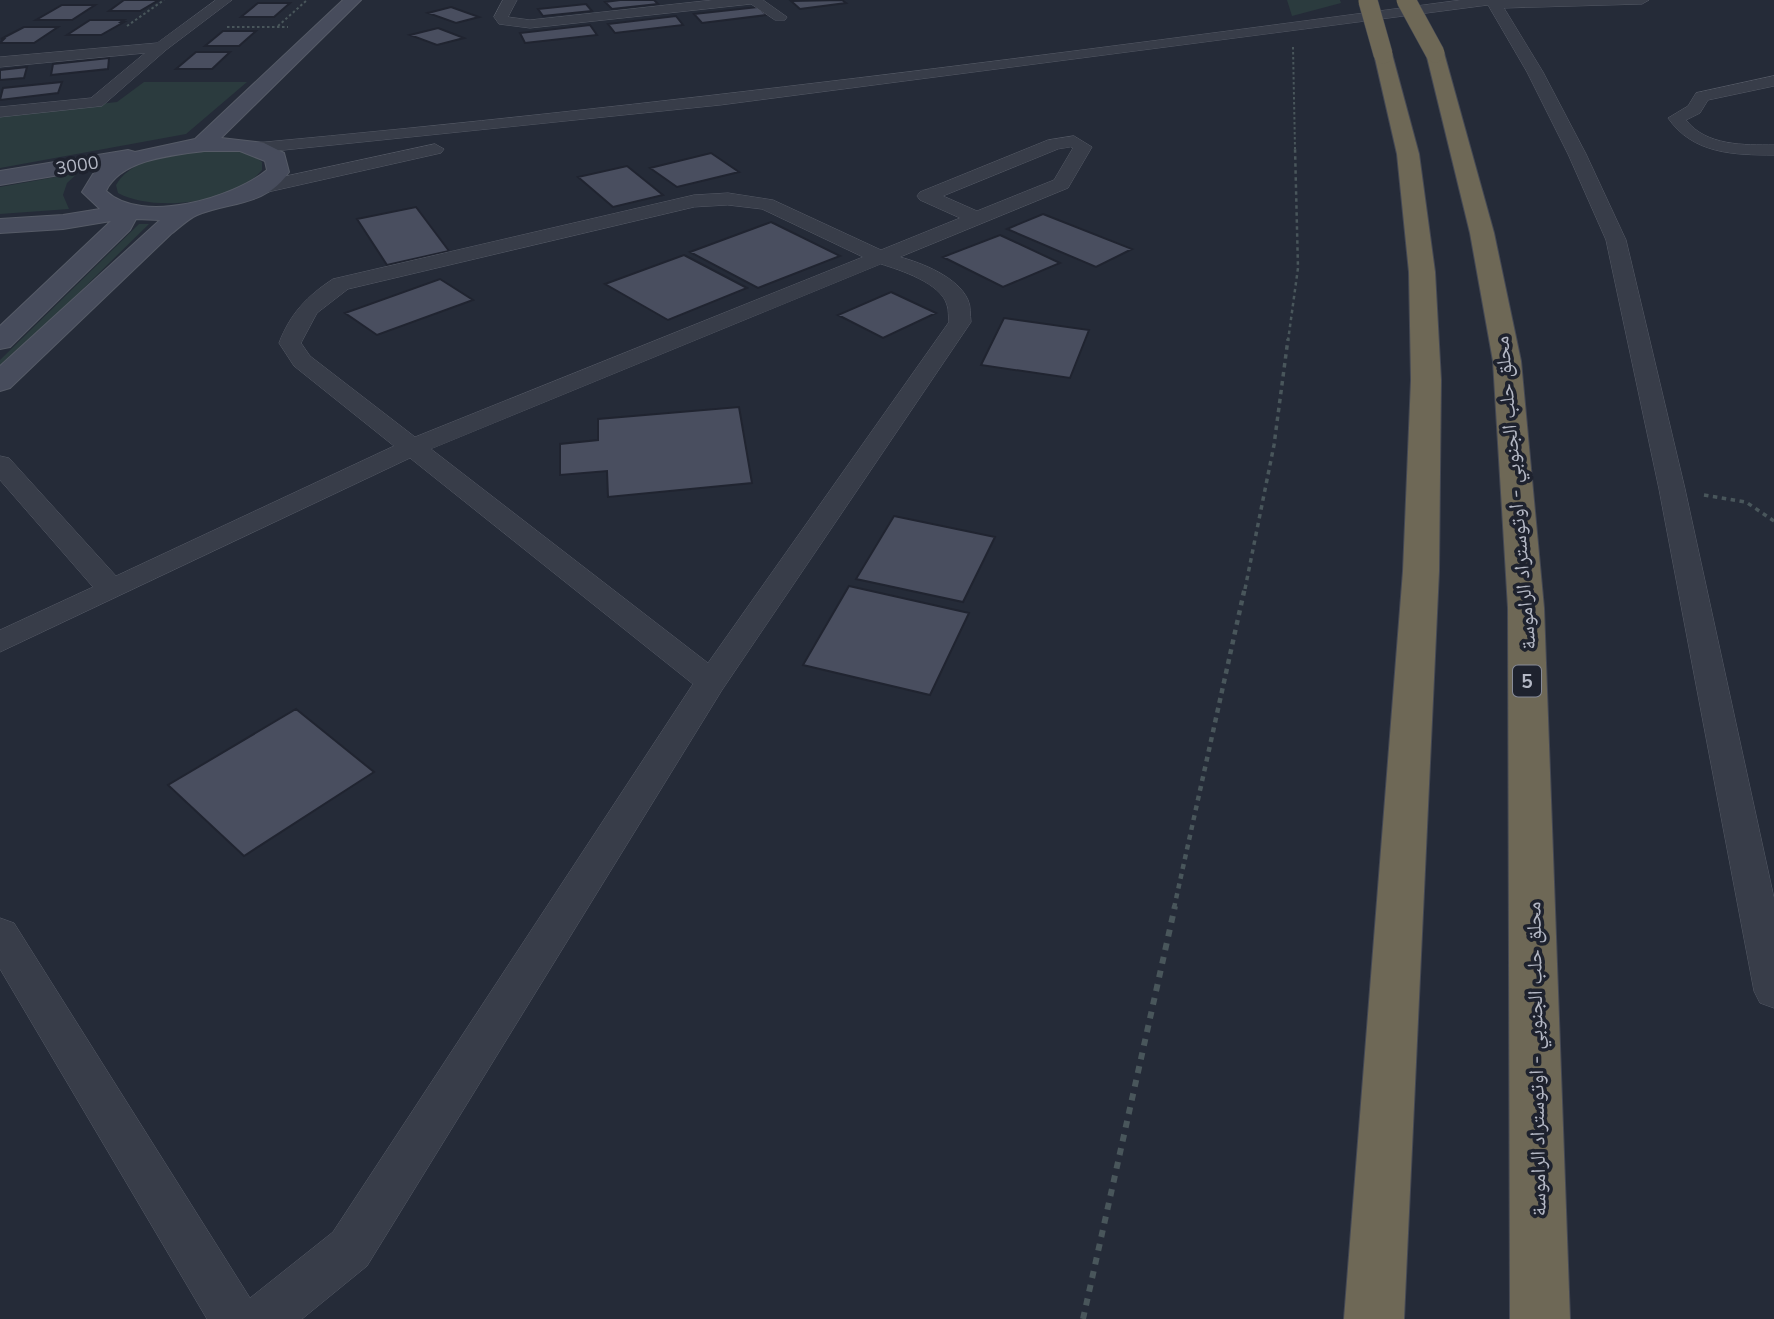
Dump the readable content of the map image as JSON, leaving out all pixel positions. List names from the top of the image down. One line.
{"streets":{"highway":["محلق حلب الجنوبي - اوتوستراد الراموسة","5"],"street":["3000"]}}
